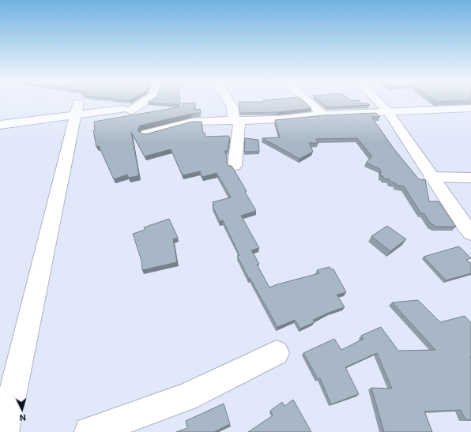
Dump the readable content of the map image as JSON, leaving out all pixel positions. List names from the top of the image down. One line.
{"north":"bottom"}
